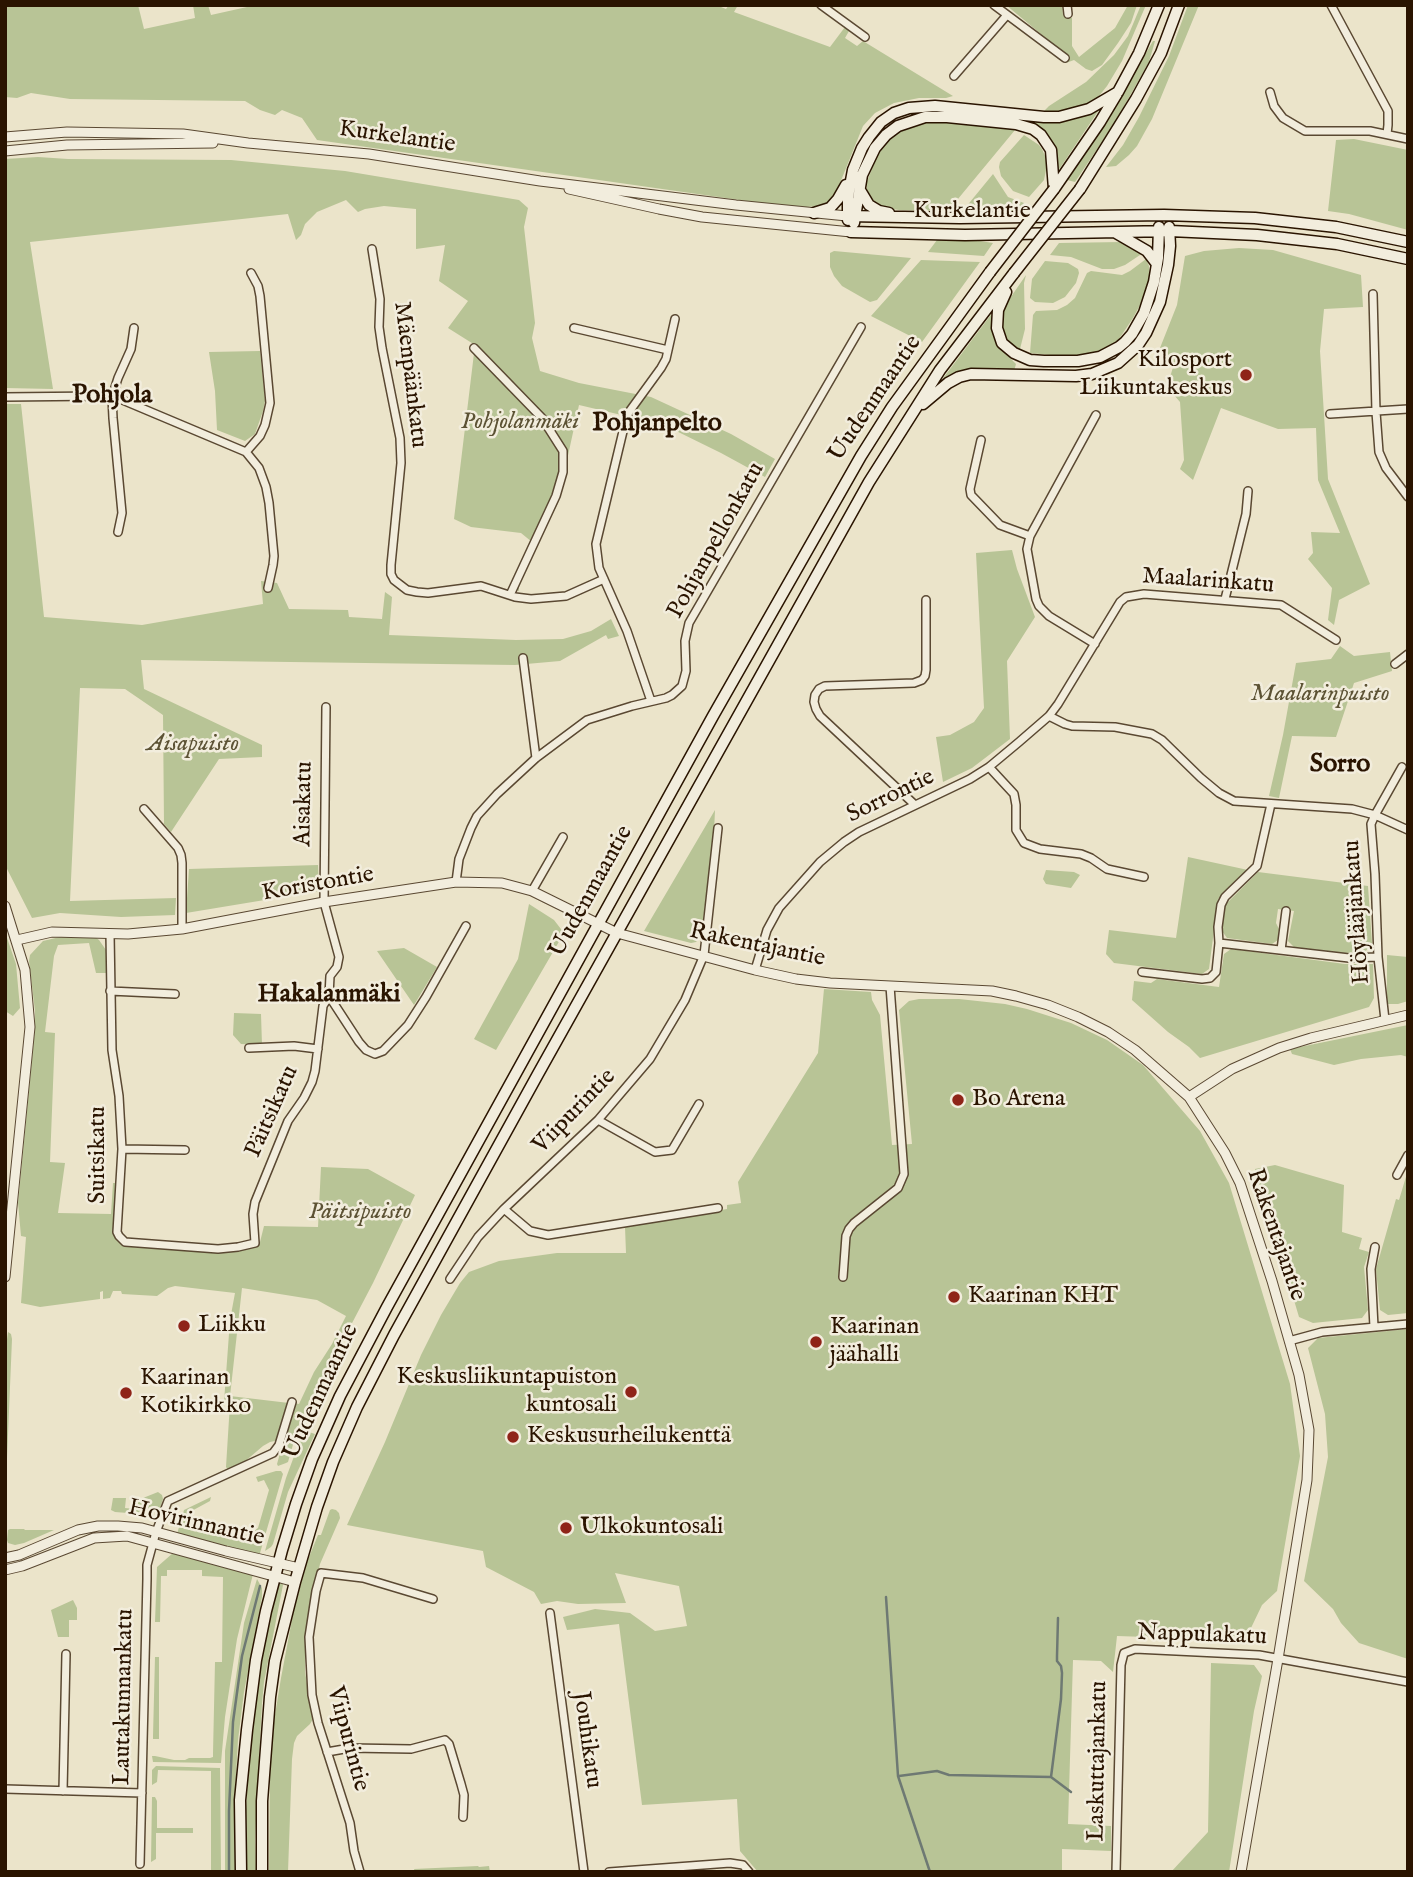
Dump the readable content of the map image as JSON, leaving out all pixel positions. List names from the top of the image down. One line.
{"streets":{"main road":["Kurkelantie","Uudenmaantie"],"street":["Mäenpäänkatu","Pohjanpellonkatu","Maalarinkatu","Sorrontie","Aisakatu","Koristontie","Höylääjänkatu","Rakentajantie","Päitsikatu","Viipurintie","Suitsikatu","Hovirinnantie","Nappulakatu","Lautakunnankatu","Jouhikatu","Laskuttajankatu"]},"crossings":[["Uudenmaantie","Koristontie"],["Uudenmaantie","Rakentajantie"],["Uudenmaantie","Hovirinnantie"],["Pohjanpellonkatu","Koristontie"],["Maalarinkatu","Sorrontie"],["Sorrontie","Rakentajantie"],["Aisakatu","Koristontie"],["Aisakatu","Päitsikatu"],["Koristontie","Rakentajantie"],["Koristontie","Suitsikatu"],["Rakentajantie","Viipurintie"],["Rakentajantie","Nappulakatu"],["Päitsikatu","Suitsikatu"],["Hovirinnantie","Lautakunnankatu"],["Nappulakatu","Laskuttajankatu"]],"districts":["Pohjola","Pohjanpelto","Sorro","Hakalanmäki"],"parks":["Pohjolanmäki","Maalarinpuisto","Aisapuisto","Päitsipuisto"],"places":["Kilosport Liikuntakeskus","Bo Arena","Kaarinan KHT","Liikku","Kaarinan jäähalli","Keskusliikuntapuiston kuntosali","Kaarinan Kotikirkko","Keskusurheilukenttä","Ulkokuntosali"]}
